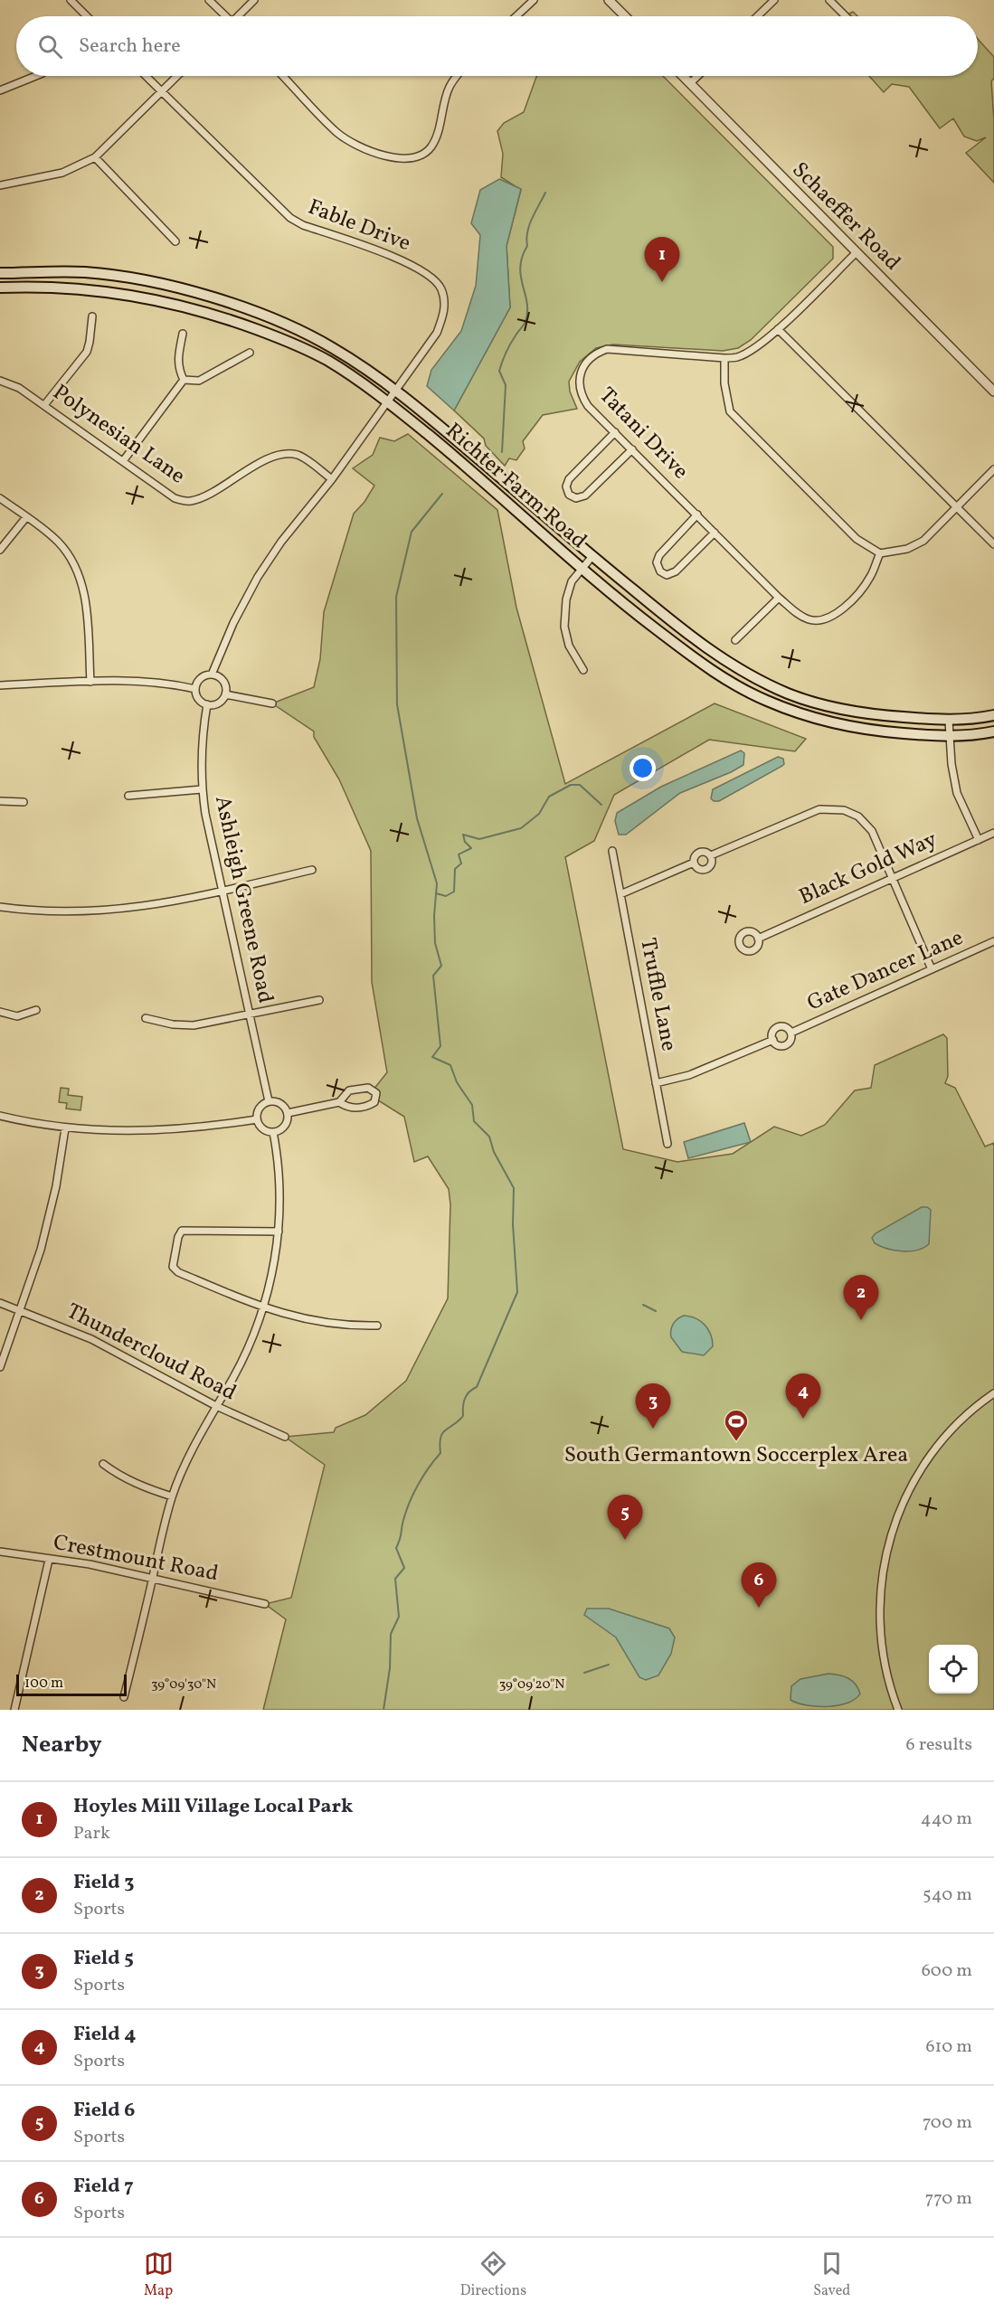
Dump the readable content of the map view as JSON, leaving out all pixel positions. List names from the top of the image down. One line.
{"streets":{"main road":["Richter Farm Road"],"street":["Schaeffer Road","Fable Drive","Tatani Drive","Polynesian Lane","Black Gold Way","Ashleigh Greene Road","Gate Dancer Lane","Truffle Lane","Thundercloud Road","Crestmount Road"]},"crossings":[["Schaeffer Road","Tatani Drive"],["Fable Drive","Richter Farm Road"],["Gate Dancer Lane","Truffle Lane"]],"places":{"sports":["South Germantown Soccerplex Area"]},"scale_bar":"100 m","page":{"search":"Search here","pins":["1","2","4","3","5","6"],"scale":"100 m","heading":["Nearby","6 results"],"list":[{"mark":"1","name":"Hoyles Mill Village Local Park","note":"Park","value":"440 m"},{"mark":"2","name":"Field 3","note":"Sports","value":"540 m"},{"mark":"3","name":"Field 5","note":"Sports","value":"600 m"},{"mark":"4","name":"Field 4","note":"Sports","value":"610 m"},{"mark":"5","name":"Field 6","note":"Sports","value":"700 m"},{"mark":"6","name":"Field 7","note":"Sports","value":"770 m"}],"nav":["Map","Directions","Saved"]},"coordinates":["39°09'30\"N","39°09'20\"N"]}
